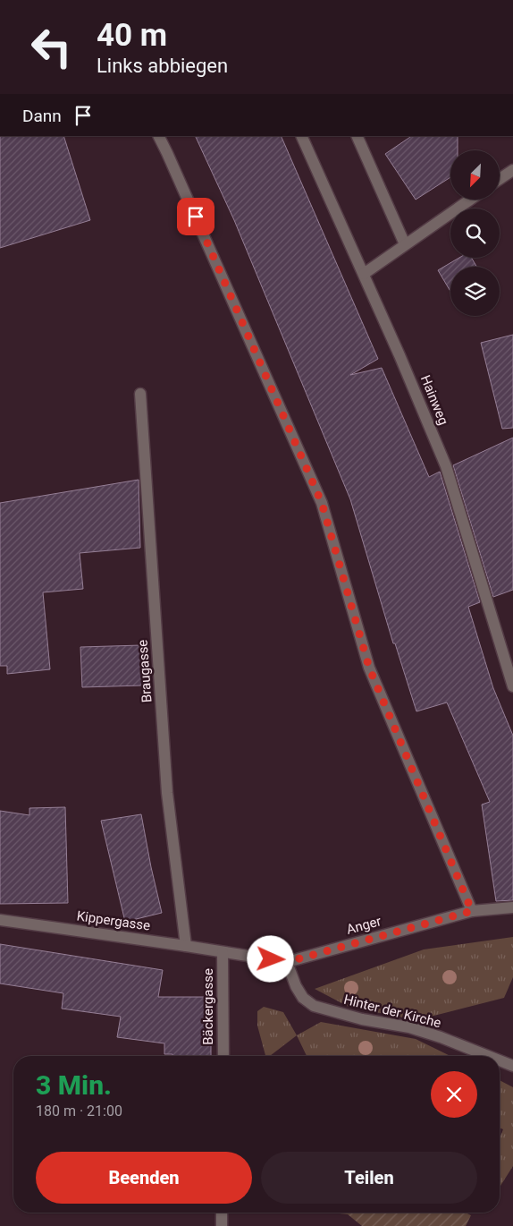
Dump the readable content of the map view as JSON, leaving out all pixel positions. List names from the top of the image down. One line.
{"streets":{"street":["Hainweg","Braugasse","Kippergasse","Anger","Bäckergasse","Hinter der Kirche"]},"crossings":[["Braugasse","Kippergasse"],["Kippergasse","Anger"],["Kippergasse","Bäckergasse"],["Anger","Bäckergasse"],["Anger","Hinter der Kirche"]],"north":"bottom left","page":{"turn":["40 m","Links abbiegen"],"then":"Dann","heading":["3 Min.","180 m · 21:00"],"buttons":["Beenden","Teilen"]}}
